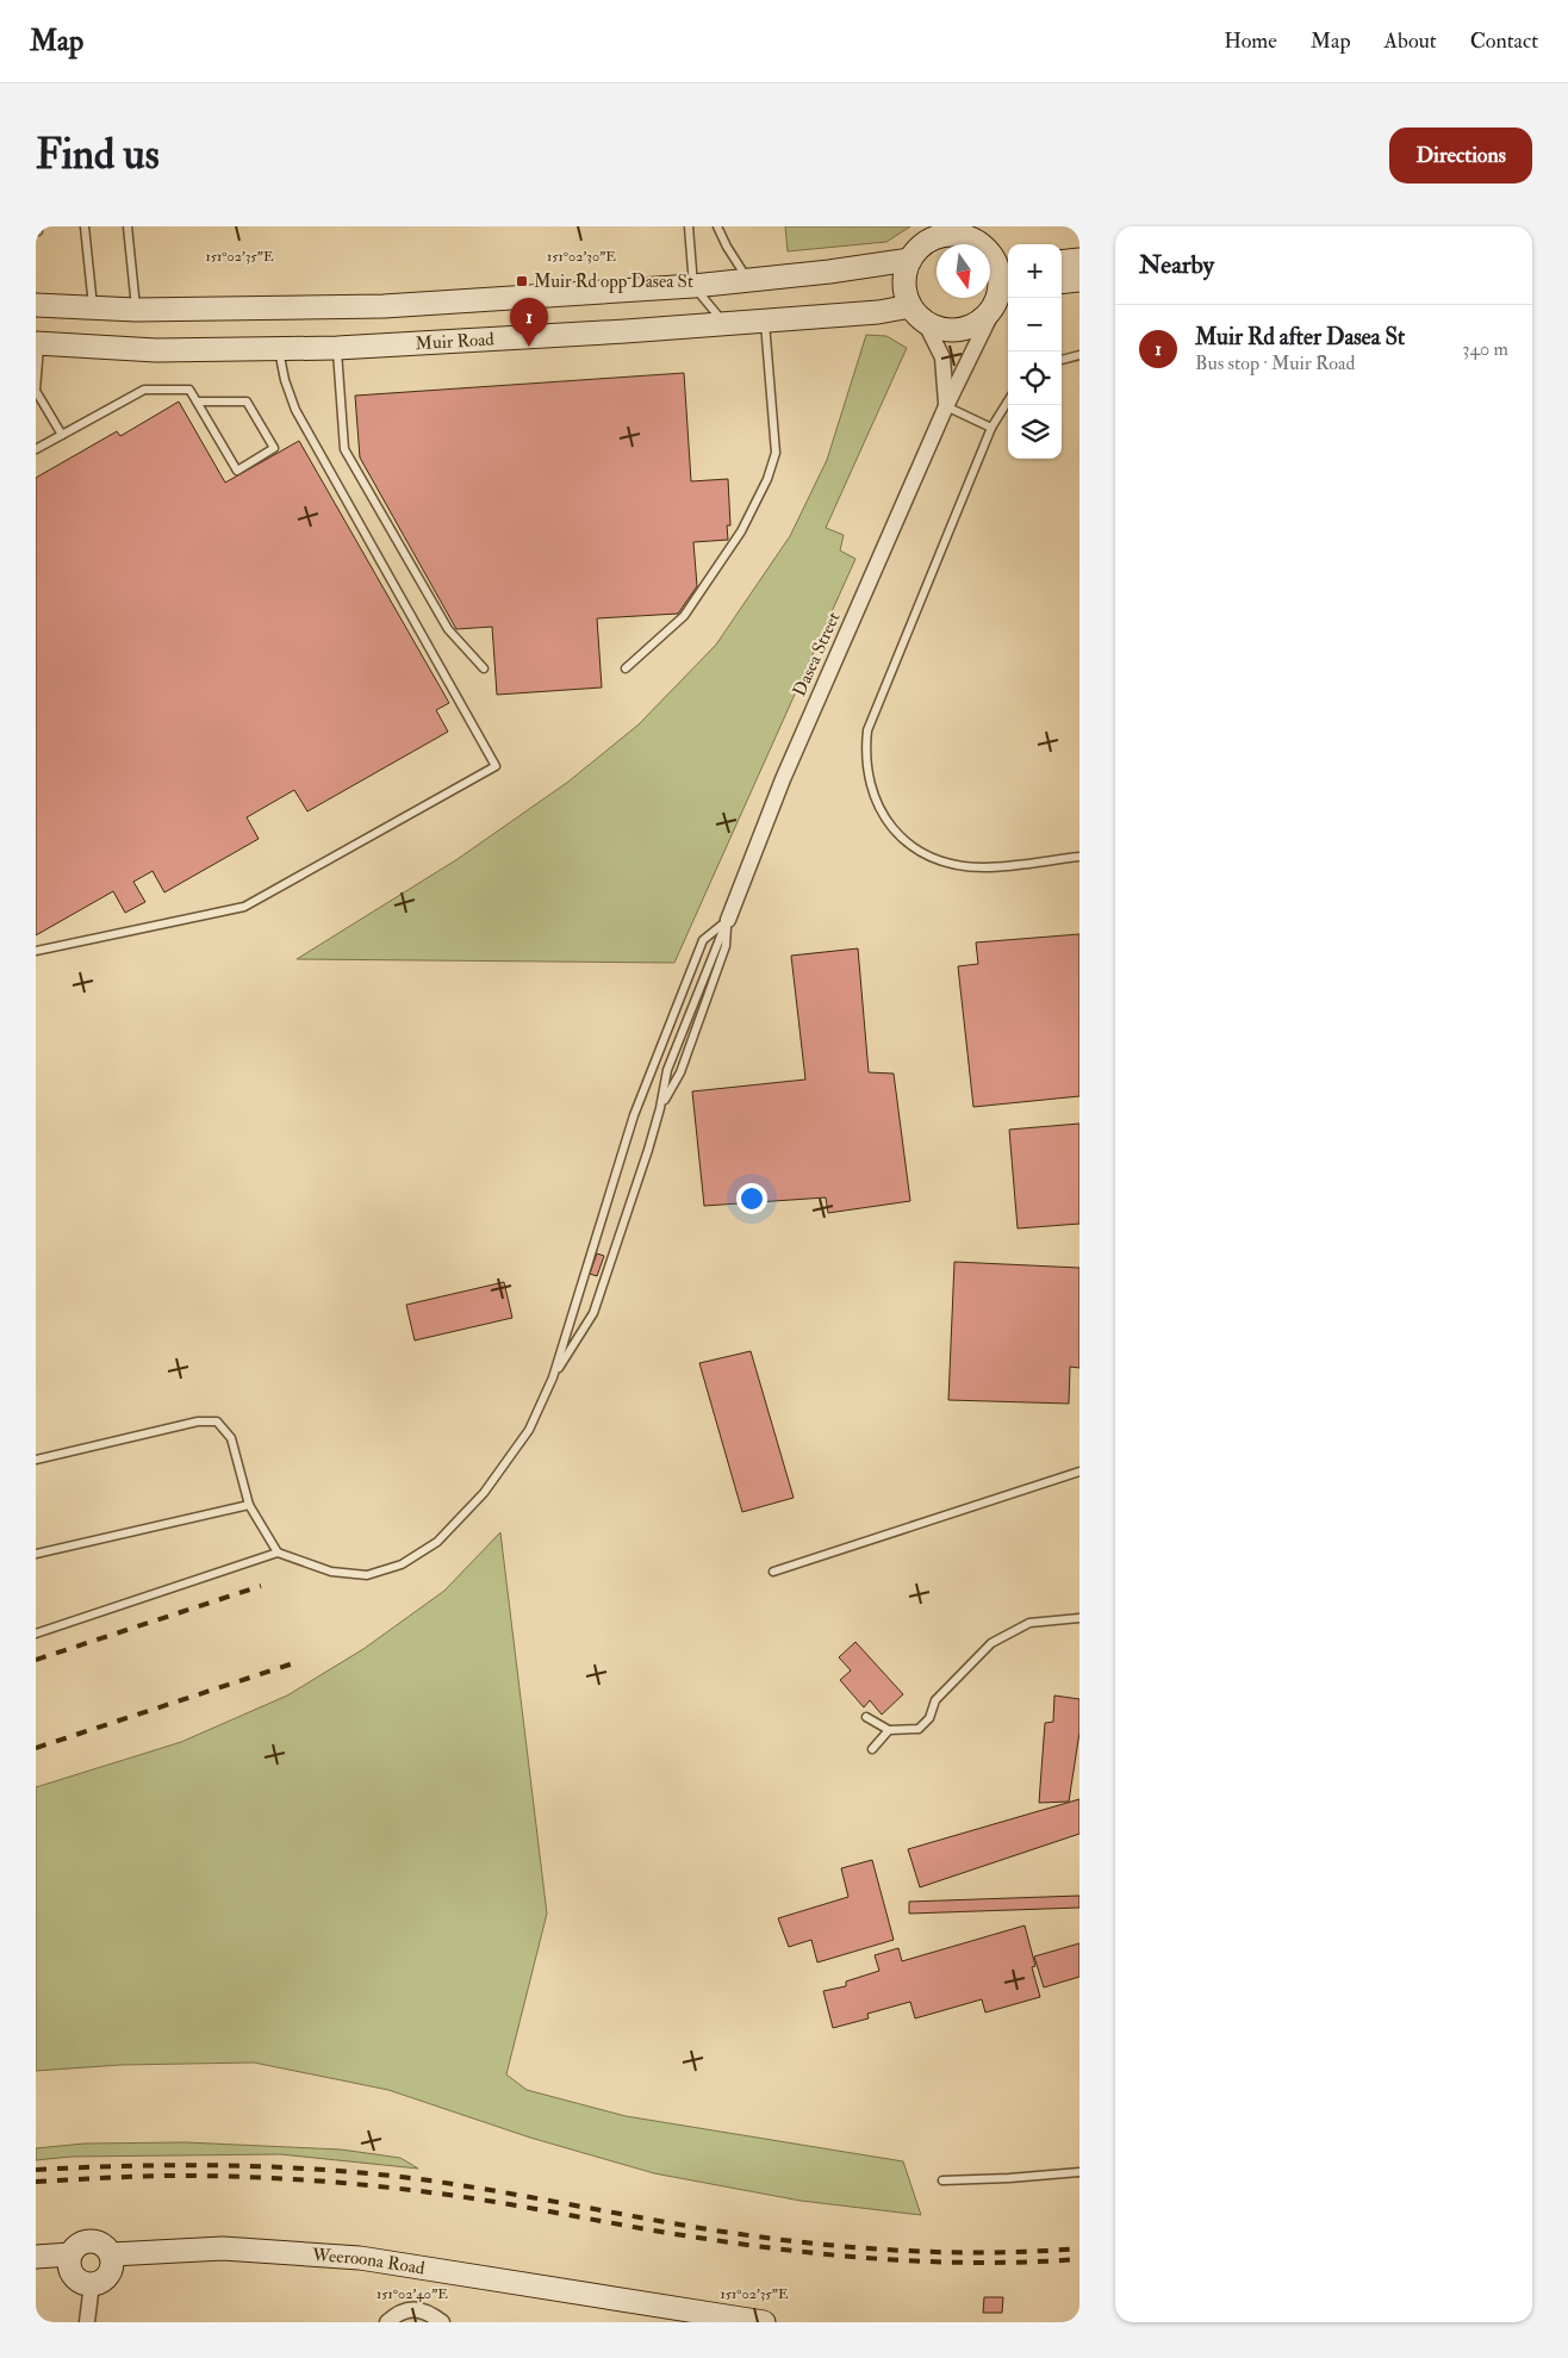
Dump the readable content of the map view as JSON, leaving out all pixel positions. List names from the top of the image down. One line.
{"streets":{"street":["Muir Road","Dasea Street","Weeroona Road"]},"crossings":[["Muir Road","Dasea Street"]],"places":{"transit":["Muir Rd opp Dasea St"]},"north":"bottom","page":{"header":"Map","nav":["Home","Map","About","Contact"],"buttons":"Directions","title":"Find us","heading":"Nearby","map_buttons":["+","−"],"pins":"1","list":[{"mark":"1","name":"Muir Rd after Dasea St","note":"Bus stop · Muir Road","value":"340 m"}]},"coordinates":["151°02'35\"E","151°02'30\"E","151°02'40\"E"]}
